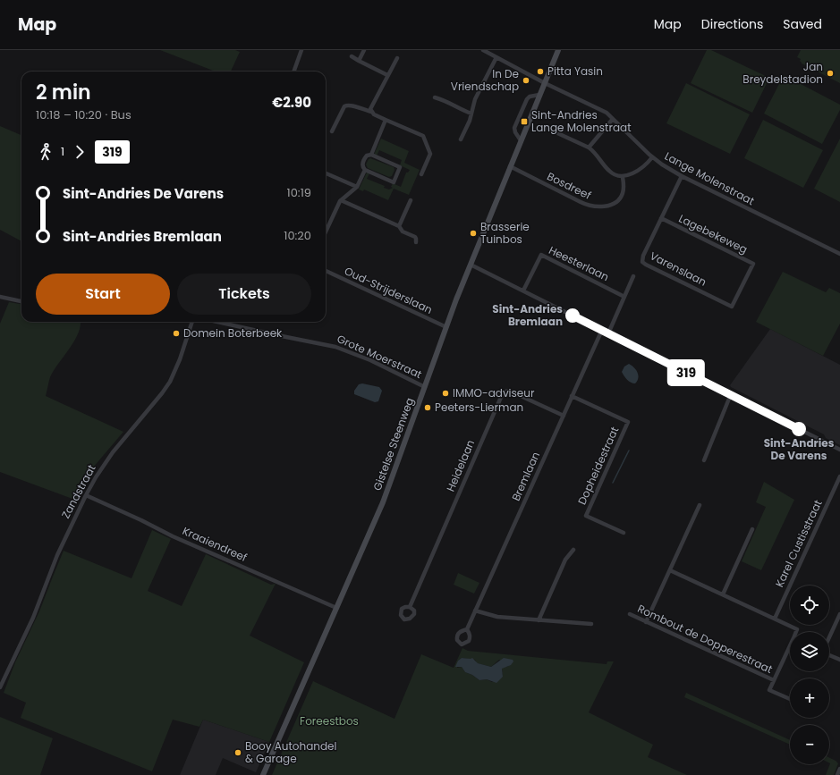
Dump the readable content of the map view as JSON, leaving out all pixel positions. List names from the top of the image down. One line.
{"streets":{"main road":["Gistelse Steenweg"],"street":["Lange Molenstraat","Bosdreef","Lagebekeweg","Heesterlaan","Varenslaan","Oud-Strijderslaan","Grote Moerstraat","Heidelaan","Dopheidestraat","Bremlaan","Zandstraat","Karel Custisstraat","Kraaiendreef","Rombout de Dopperestraat"]},"crossings":[["Lange Molenstraat","Varenslaan"],["Lange Molenstraat","Gistelse Steenweg"],["Bosdreef","Gistelse Steenweg"],["Lagebekeweg","Varenslaan"],["Oud-Strijderslaan","Gistelse Steenweg"],["Grote Moerstraat","Gistelse Steenweg"],["Gistelse Steenweg","Kraaiendreef"],["Heidelaan","Bremlaan"],["Dopheidestraat","Bremlaan"],["Zandstraat","Kraaiendreef"]],"parks":["Foreestbos"],"places":{"other":["Pitta Yasin","Jan Breydelstadion","In De Vriendschap","Brasserie Tuinbos","Sint-Andries Bremlaan","Domein Boterbeek","IMMO-adviseur","Peeters-Lierman","Sint-Andries De Varens","Booy Autohandel & Garage"],"transit":["Sint-Andries Lange Molenstraat"]},"lines":["bus line 319"],"page":{"header":"Map","nav":["Map","Directions","Saved"],"on_map":"319","heading":["2 min","10:18 – 10:20 · Bus","€2.90"],"legs":["1","319"],"list":[{"name":"Sint-Andries De Varens","value":"10:19"},{"name":"Sint-Andries Bremlaan","value":"10:20"}],"buttons":["Start","Tickets"],"map_buttons":["+","−"]}}
